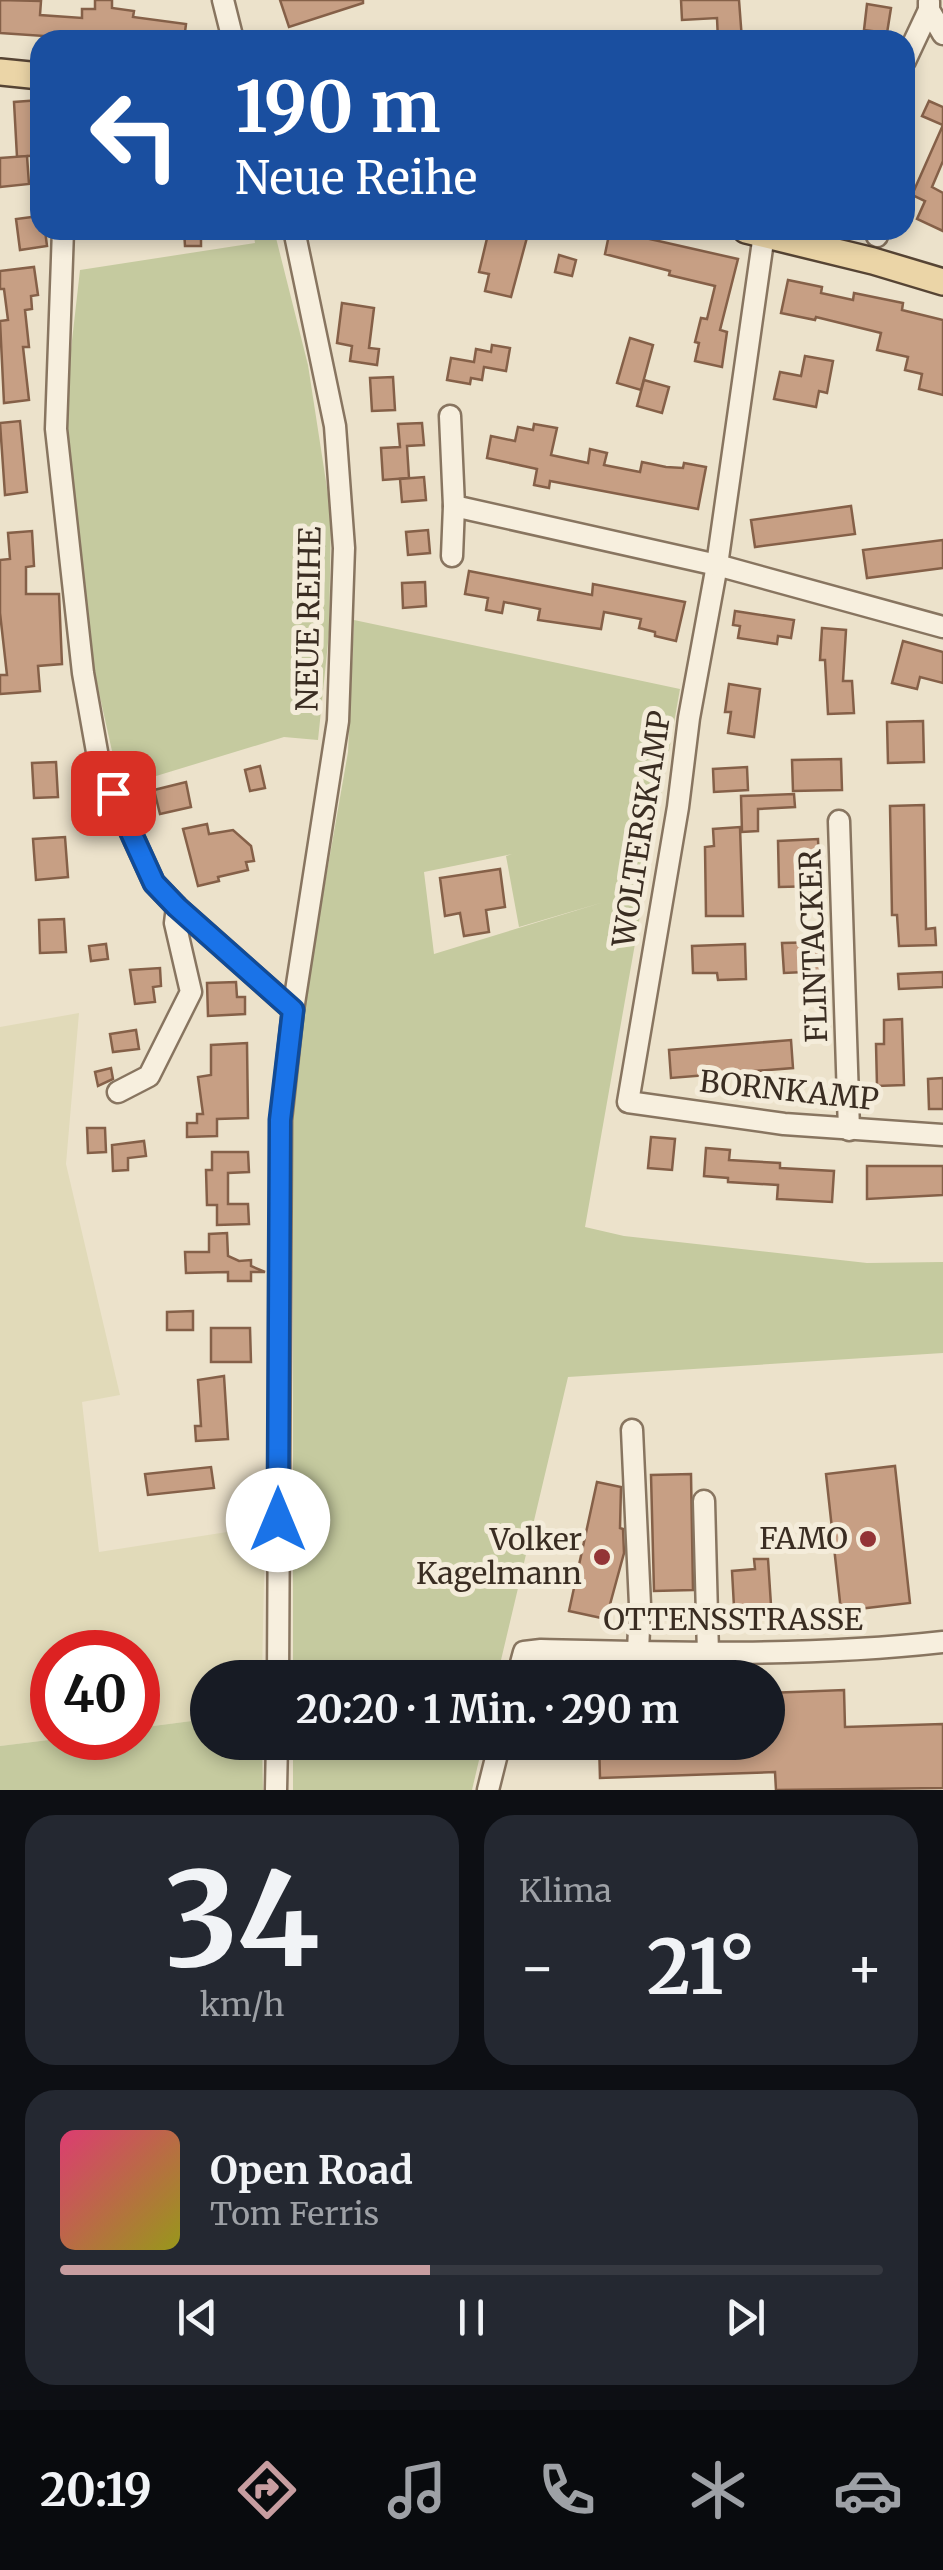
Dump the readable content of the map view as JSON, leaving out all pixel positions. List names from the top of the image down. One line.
{"streets":{"street":["NEUE REIHE","WOLTERSKAMP","FLINTACKER","BORNKAMP","OTTENSSTRASSE"]},"crossings":[["WOLTERSKAMP","BORNKAMP"],["FLINTACKER","BORNKAMP"]],"places":["FAMO","Volker Kagelmann"],"page":{"turn":["190 m","Neue Reihe"],"limit":"40","trip":"20:20 · 1 Min. · 290 m","tile":[["34","km/h"],"Klima"],"heat":["−","21°","+"],"song":["Open Road","Tom Ferris"],"tabs":"20:19"}}
